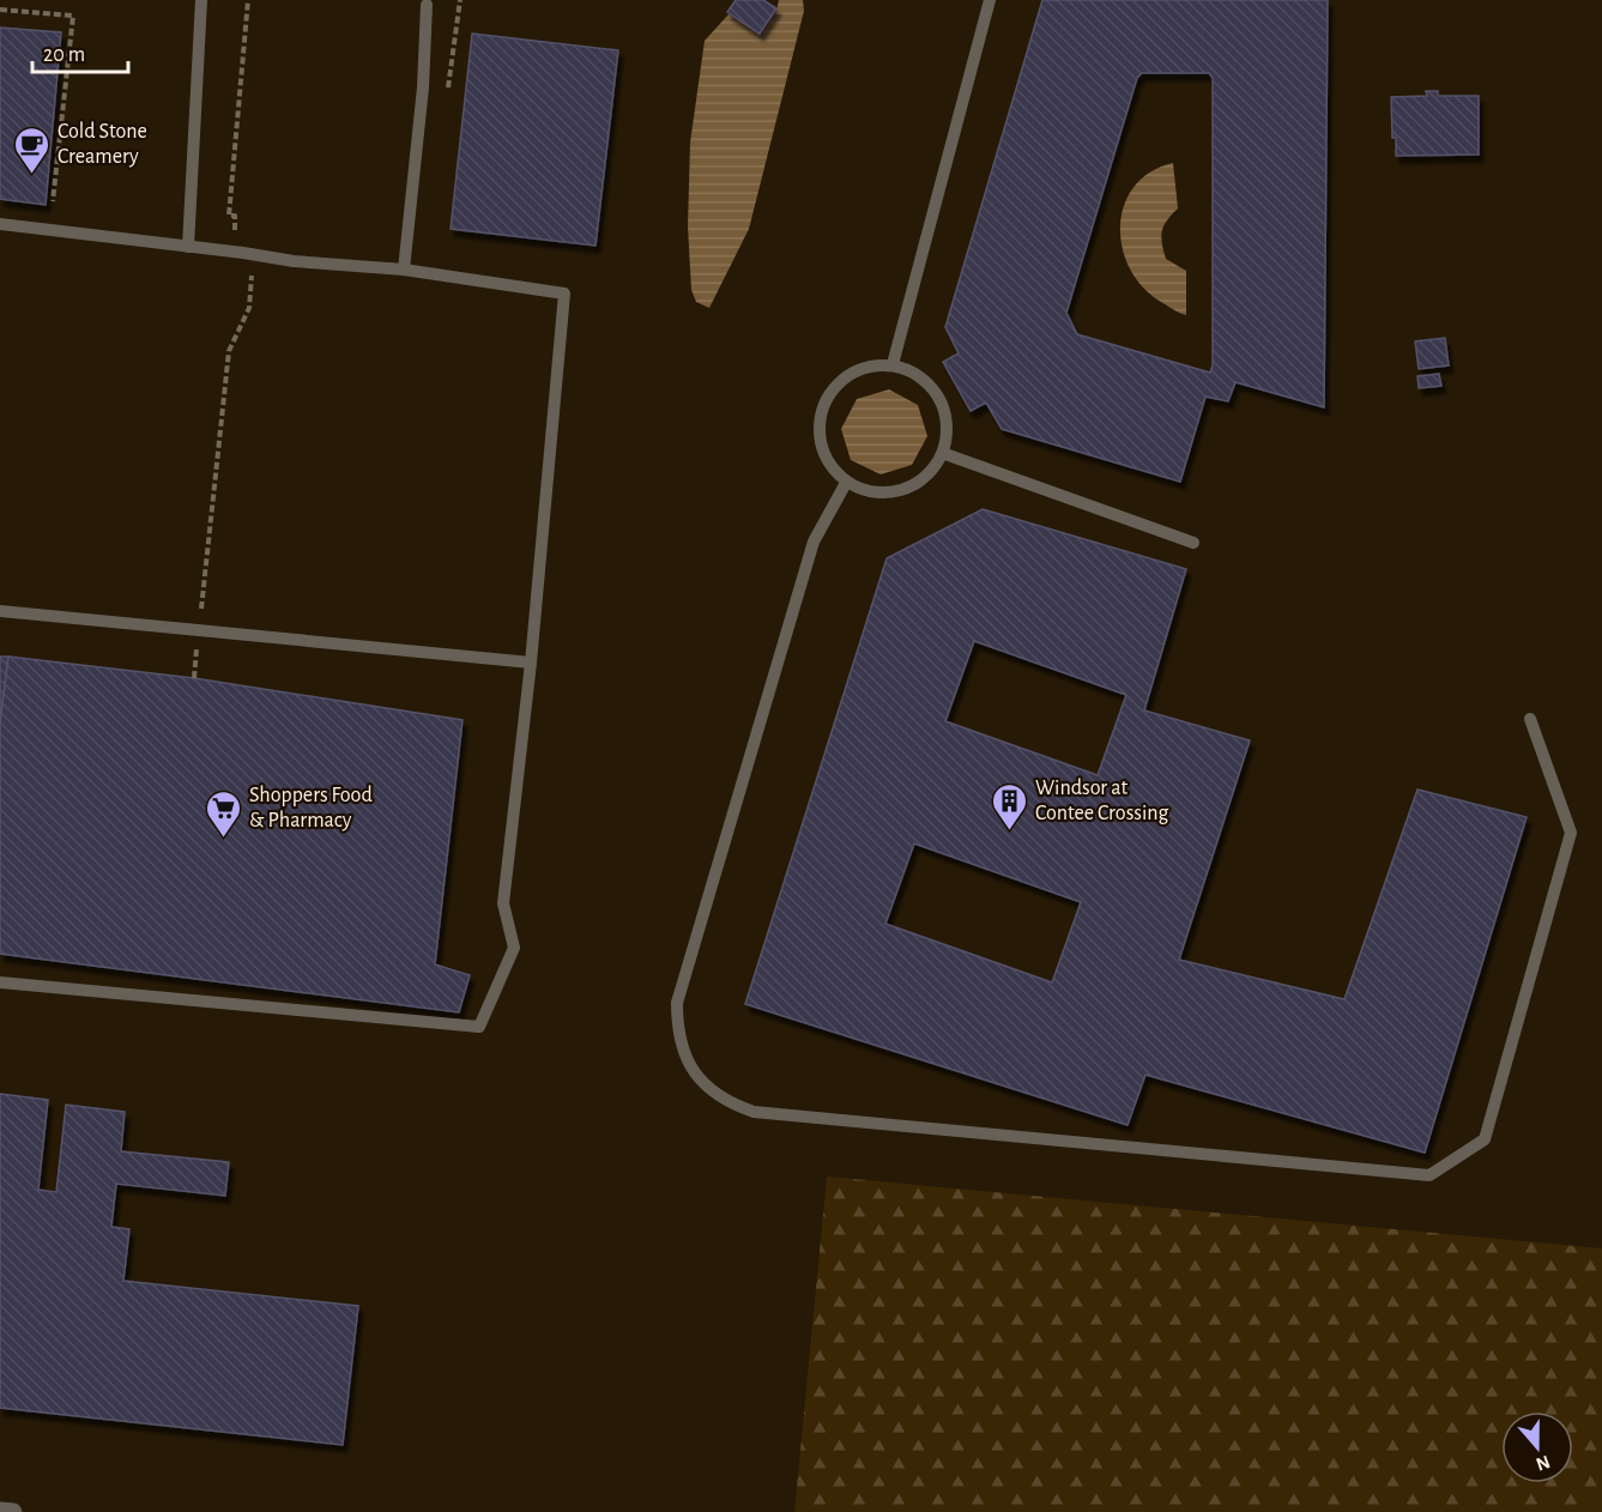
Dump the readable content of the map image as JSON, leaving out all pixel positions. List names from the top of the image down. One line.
{"places":{"cafe":["Cold Stone Creamery"],"building":["Windsor at Contee Crossing"],"supermarket":["Shoppers Food & Pharmacy"]},"scale_bar":"20 m","north":"bottom"}
